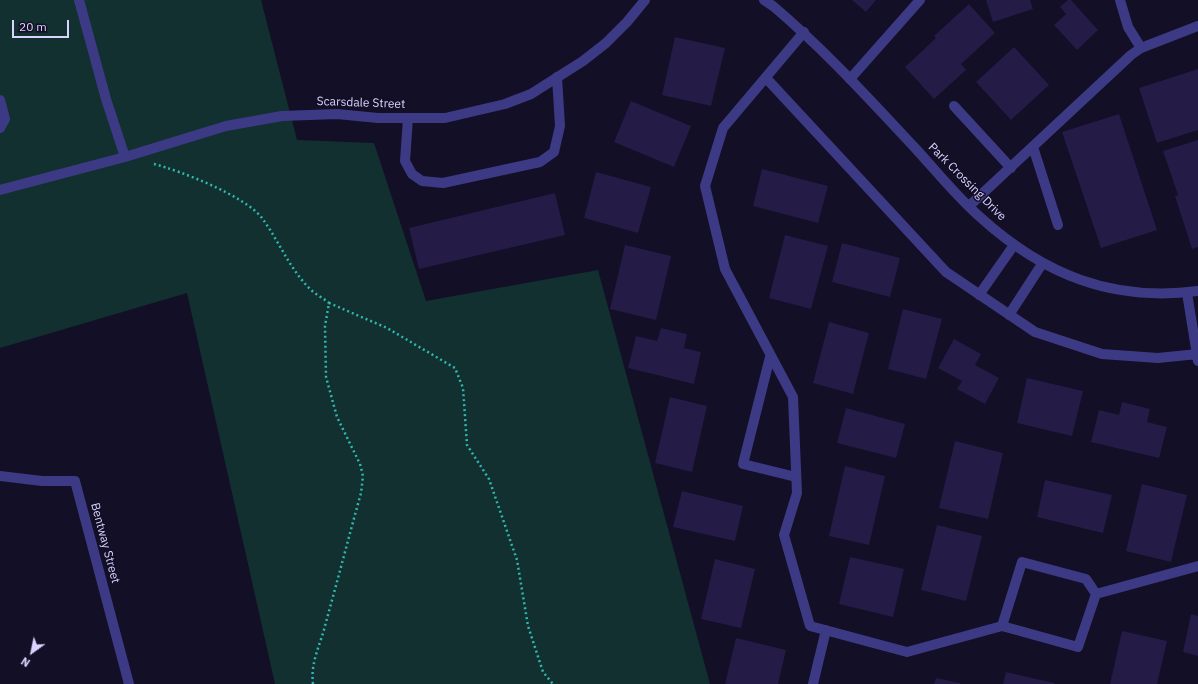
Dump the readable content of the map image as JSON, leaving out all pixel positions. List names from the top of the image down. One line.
{"streets":{"street":["Scarsdale Street","Park Crossing Drive","Bentway Street"]},"scale_bar":"20 m","north":"bottom left"}
